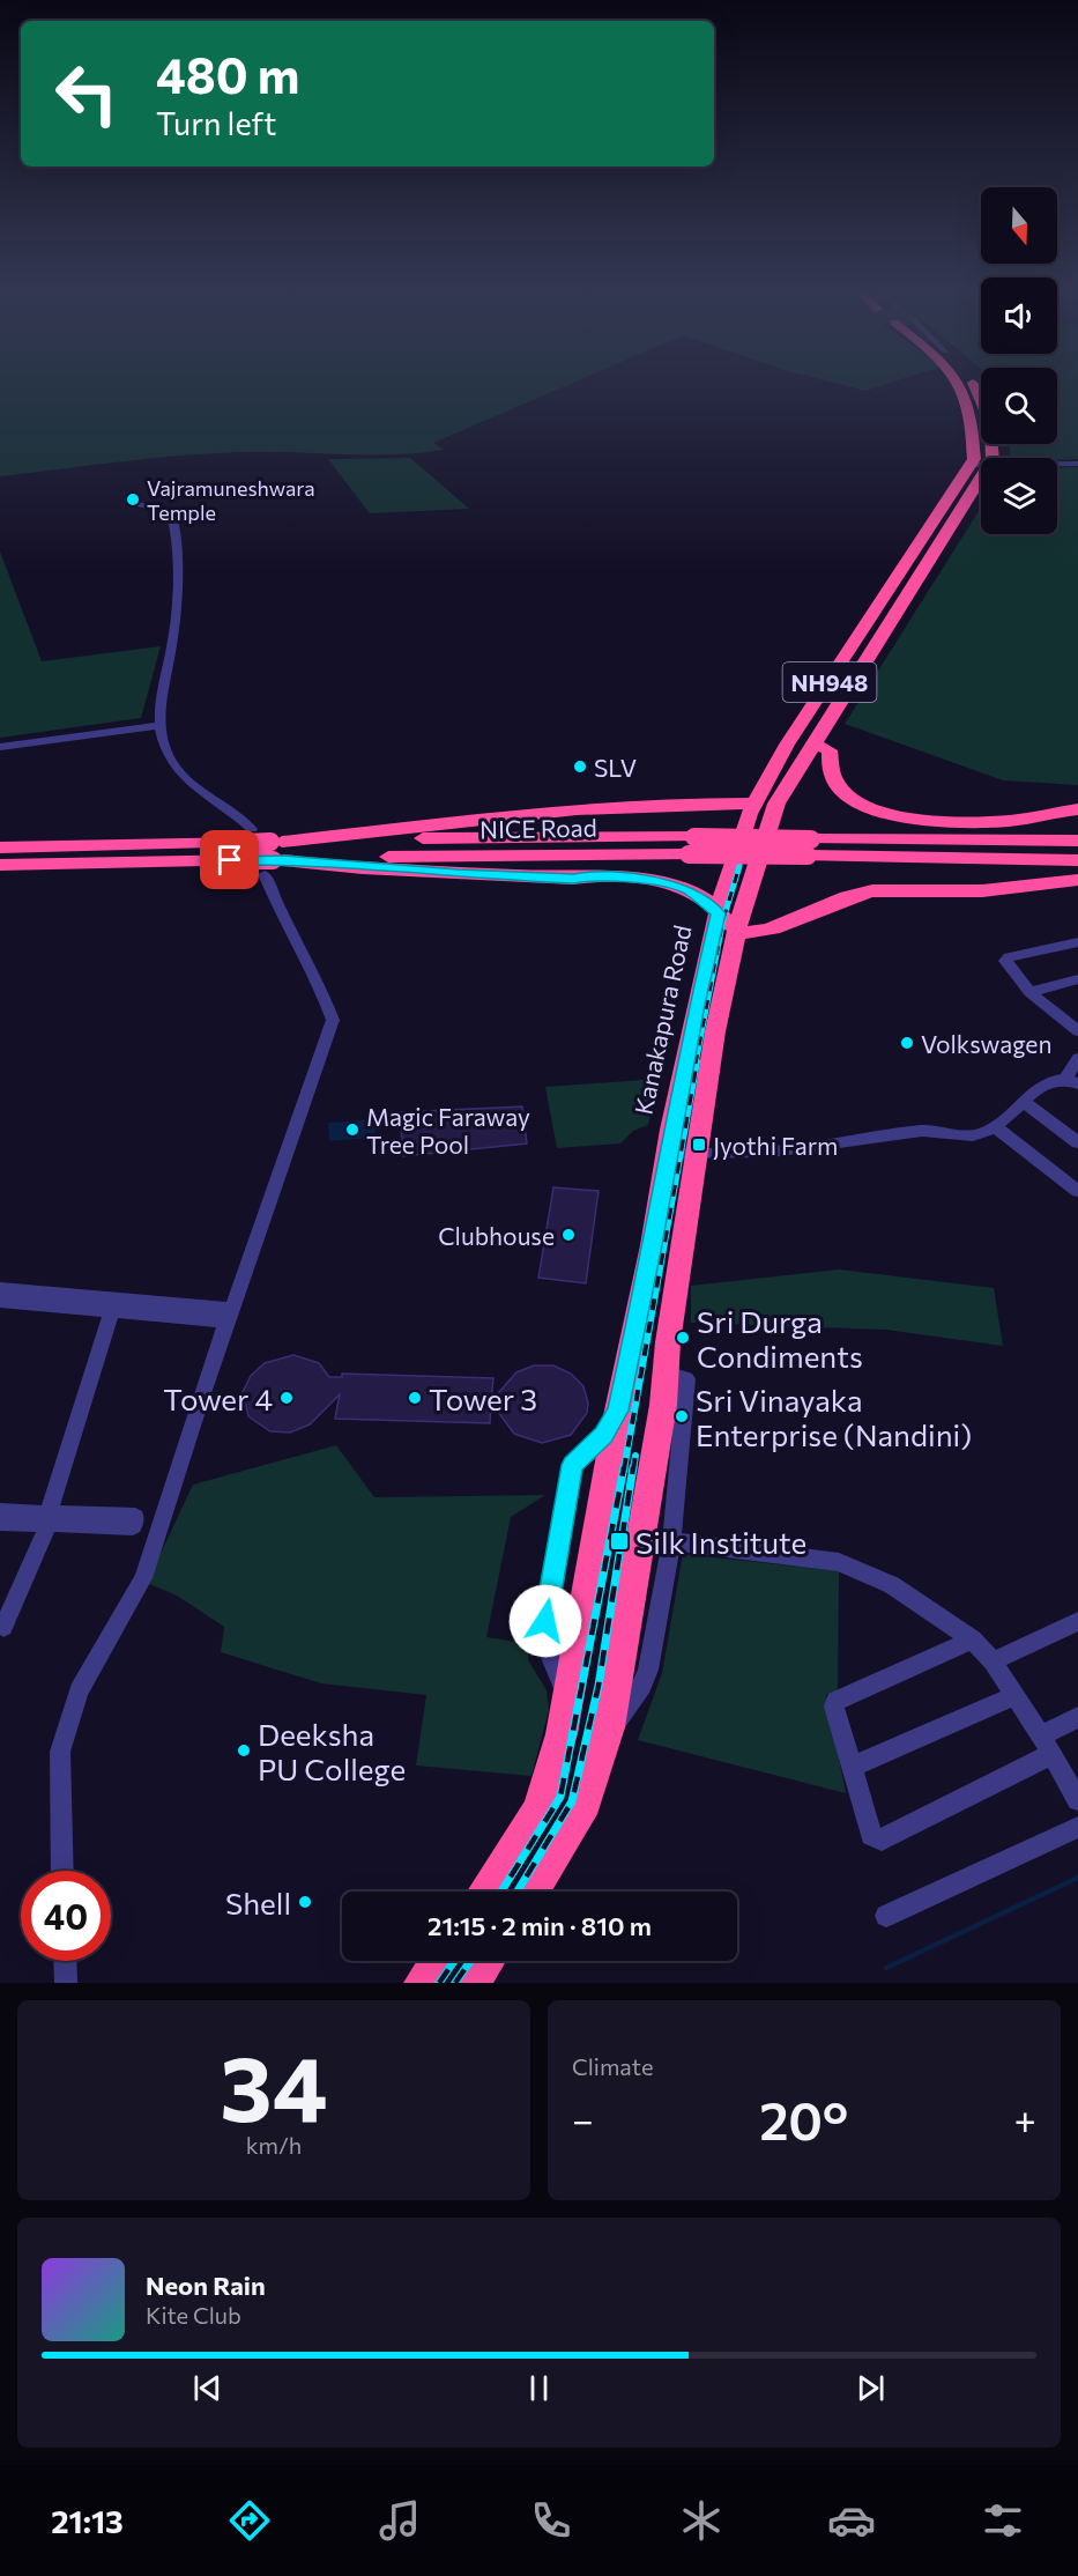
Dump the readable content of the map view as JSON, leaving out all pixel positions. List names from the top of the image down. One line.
{"streets":{"highway":["NH948","NICE Road","Kanakapura Road"]},"places":{"other":["Vajramuneshwara Temple","SLV","Volkswagen","Magic Faraway Tree Pool","Clubhouse","Sri Durga Condiments","Tower 4","Tower 3","Sri Vinayaka Enterprise (Nandini)","Deeksha PU College","Shell"],"transit":["Jyothi Farm","Silk Institute"]},"north":"bottom","page":{"turn":["480 m","Turn left"],"limit":"40","trip":"21:15 · 2 min · 810 m","tile":[["34","km/h"],"Climate"],"heat":["−","20°","+"],"song":["Neon Rain","Kite Club"],"tabs":"21:13"}}
